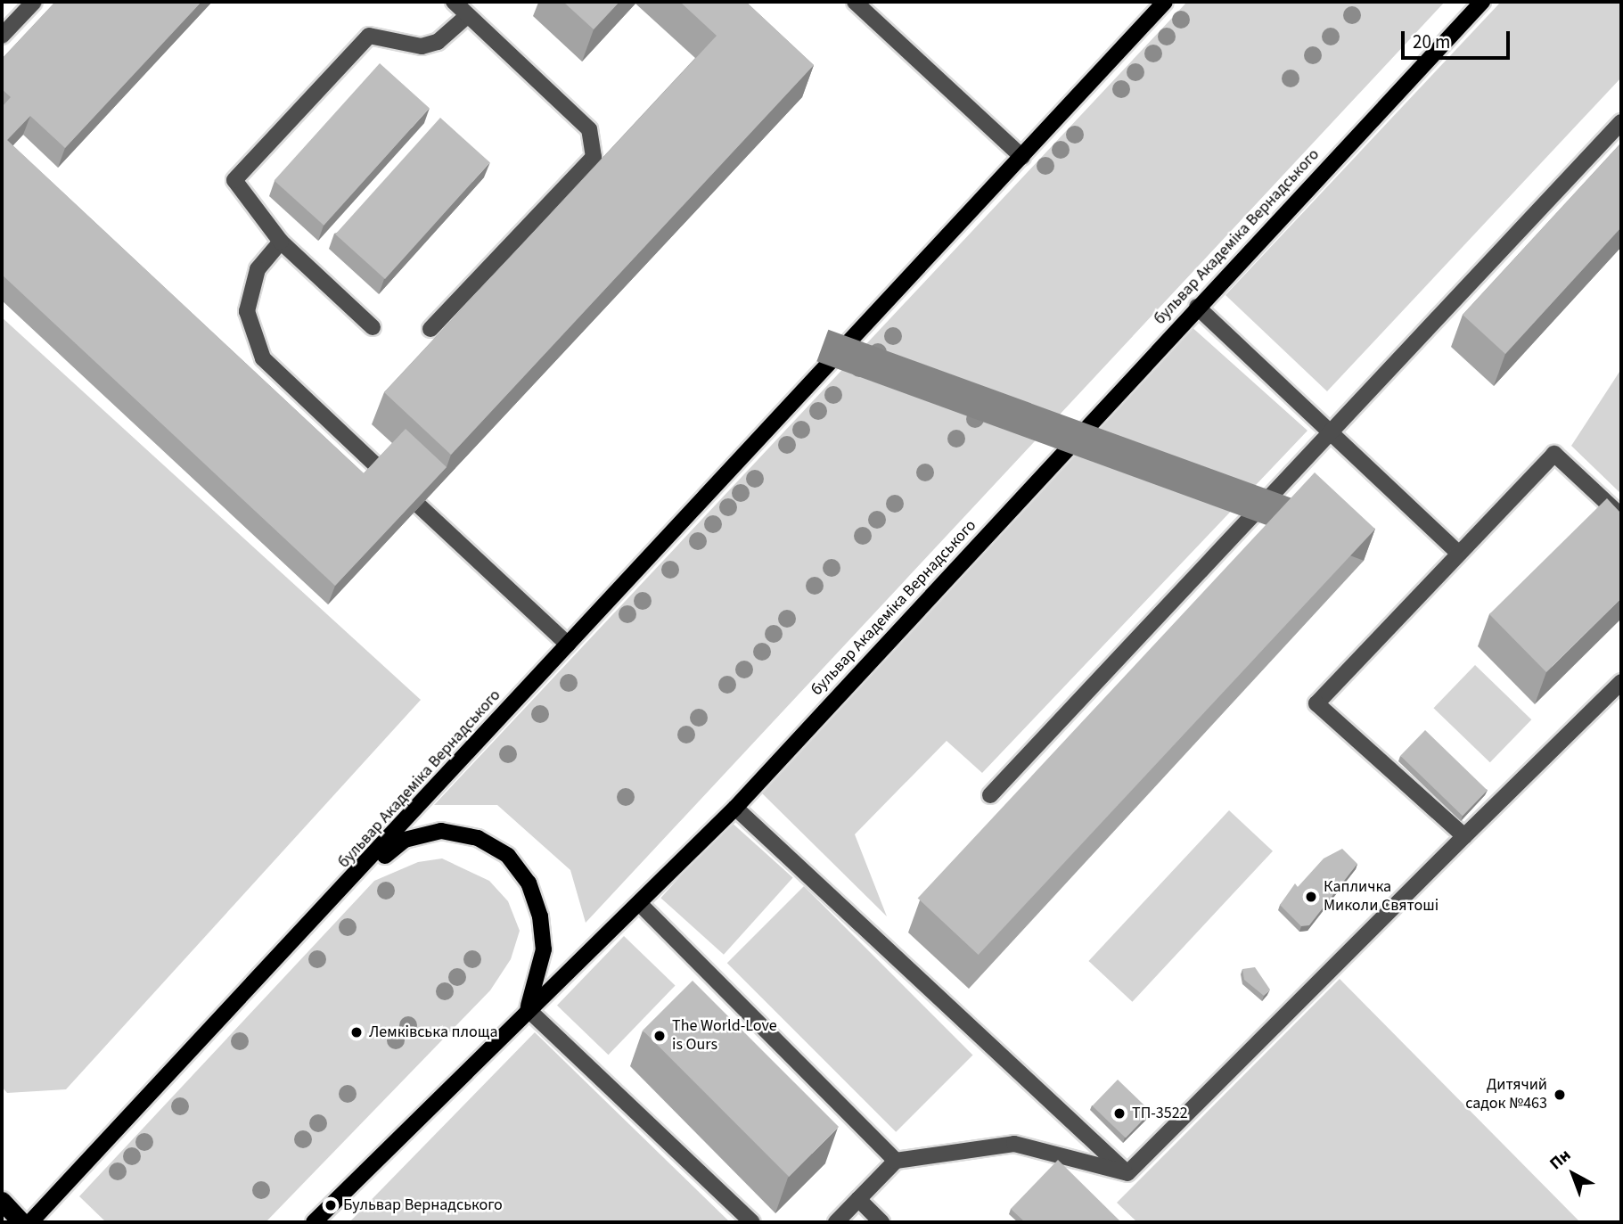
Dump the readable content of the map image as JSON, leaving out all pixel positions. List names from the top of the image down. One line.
{"streets":{"main road":["бульвар Академіка Вернадського"]},"places":["Капличка Миколи Святоші","Лемківська площа","The World-Love is Ours","Дитячий садок №463","ТП-3522","Бульвар Вернадського"],"scale_bar":"20 m","north":"top left"}
